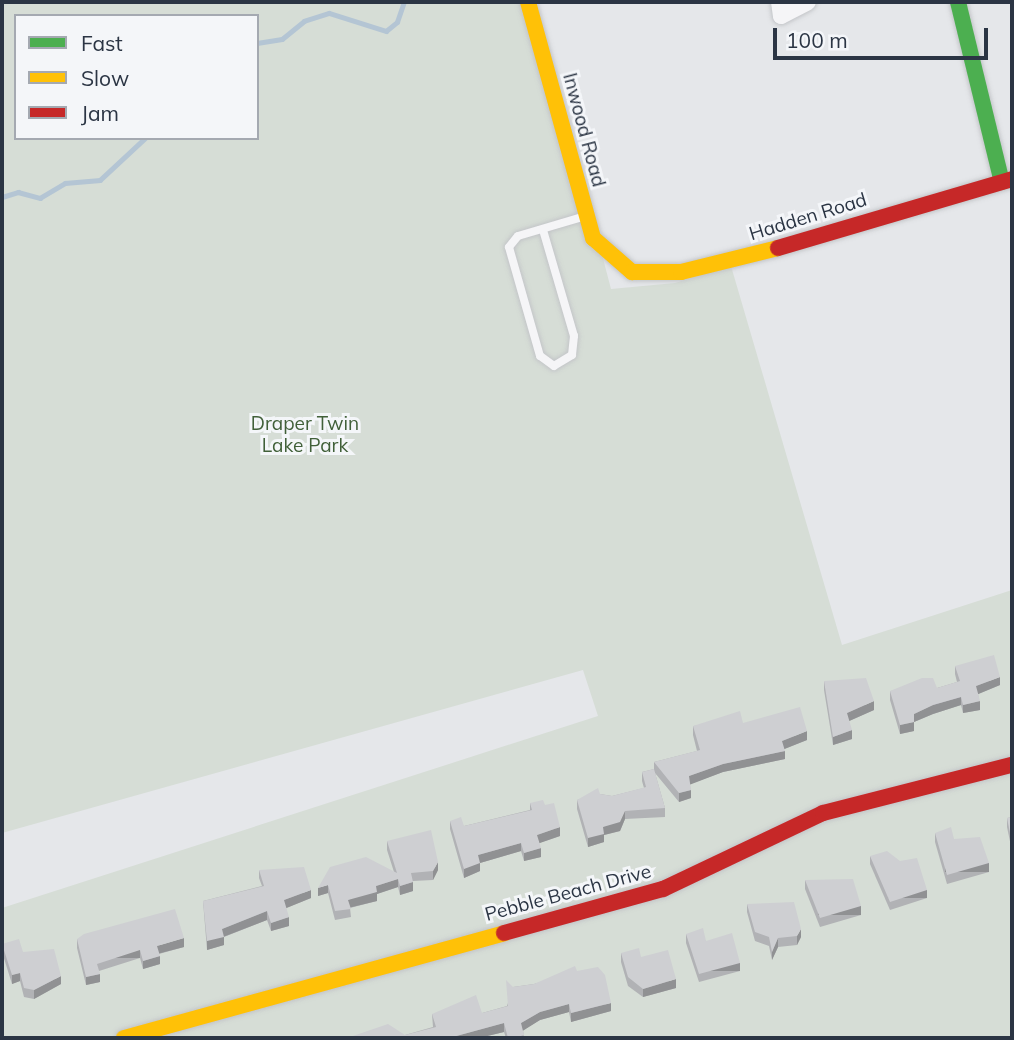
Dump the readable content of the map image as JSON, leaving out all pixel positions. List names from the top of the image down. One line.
{"streets":{"street":["Inwood Road","Hadden Road","Pebble Beach Drive"]},"crossings":[["Inwood Road","Hadden Road"]],"parks":["Draper Twin Lake Park"],"legend":["Fast","Slow","Jam"],"scale_bar":"100 m"}
